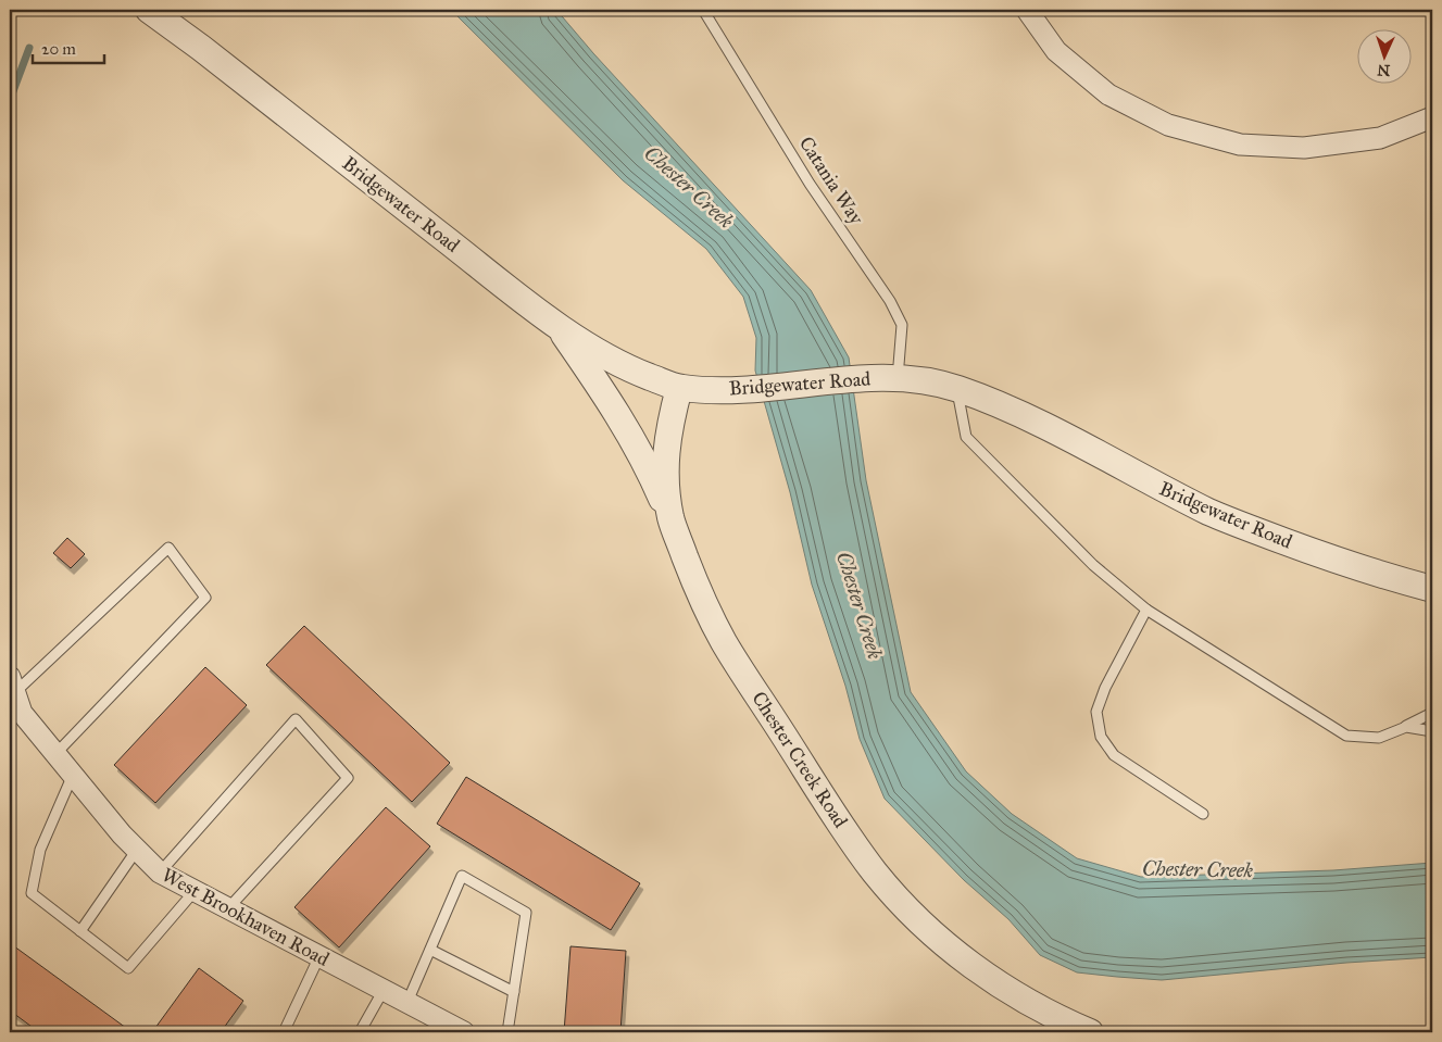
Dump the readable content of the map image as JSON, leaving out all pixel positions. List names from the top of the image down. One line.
{"streets":{"street":["Bridgewater Road","Chester Creek Road","West Brookhaven Road"],"lane":["Catania Way"]},"crossings":[["Catania Way","Bridgewater Road"],["Bridgewater Road","Chester Creek Road"]],"water":["Chester Creek"],"scale_bar":"20 m","north":"bottom"}
